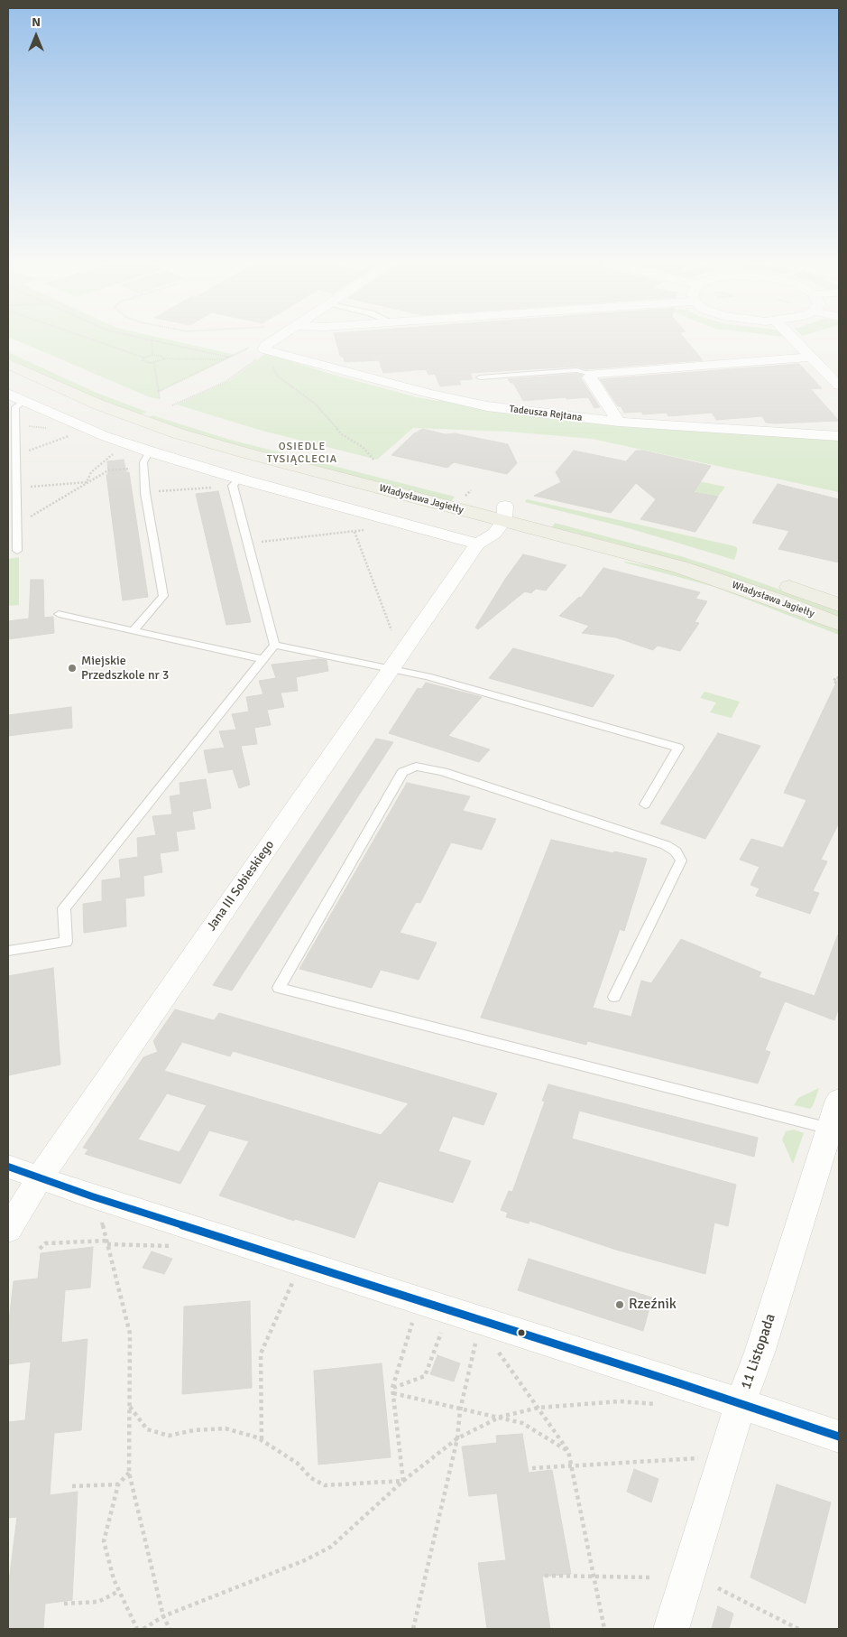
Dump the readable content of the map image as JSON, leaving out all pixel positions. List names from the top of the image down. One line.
{"streets":{"main road":["Władysława Jagiełły"],"street":["Tadeusza Rejtana","Jana III Sobieskiego","11 Listopada"]},"crossings":[["Władysława Jagiełły","Jana III Sobieskiego"]],"districts":["OSIEDLE TYSIĄCLECIA"],"places":["Miejskie Przedszkole nr 3","Rzeźnik"],"north":"top"}
